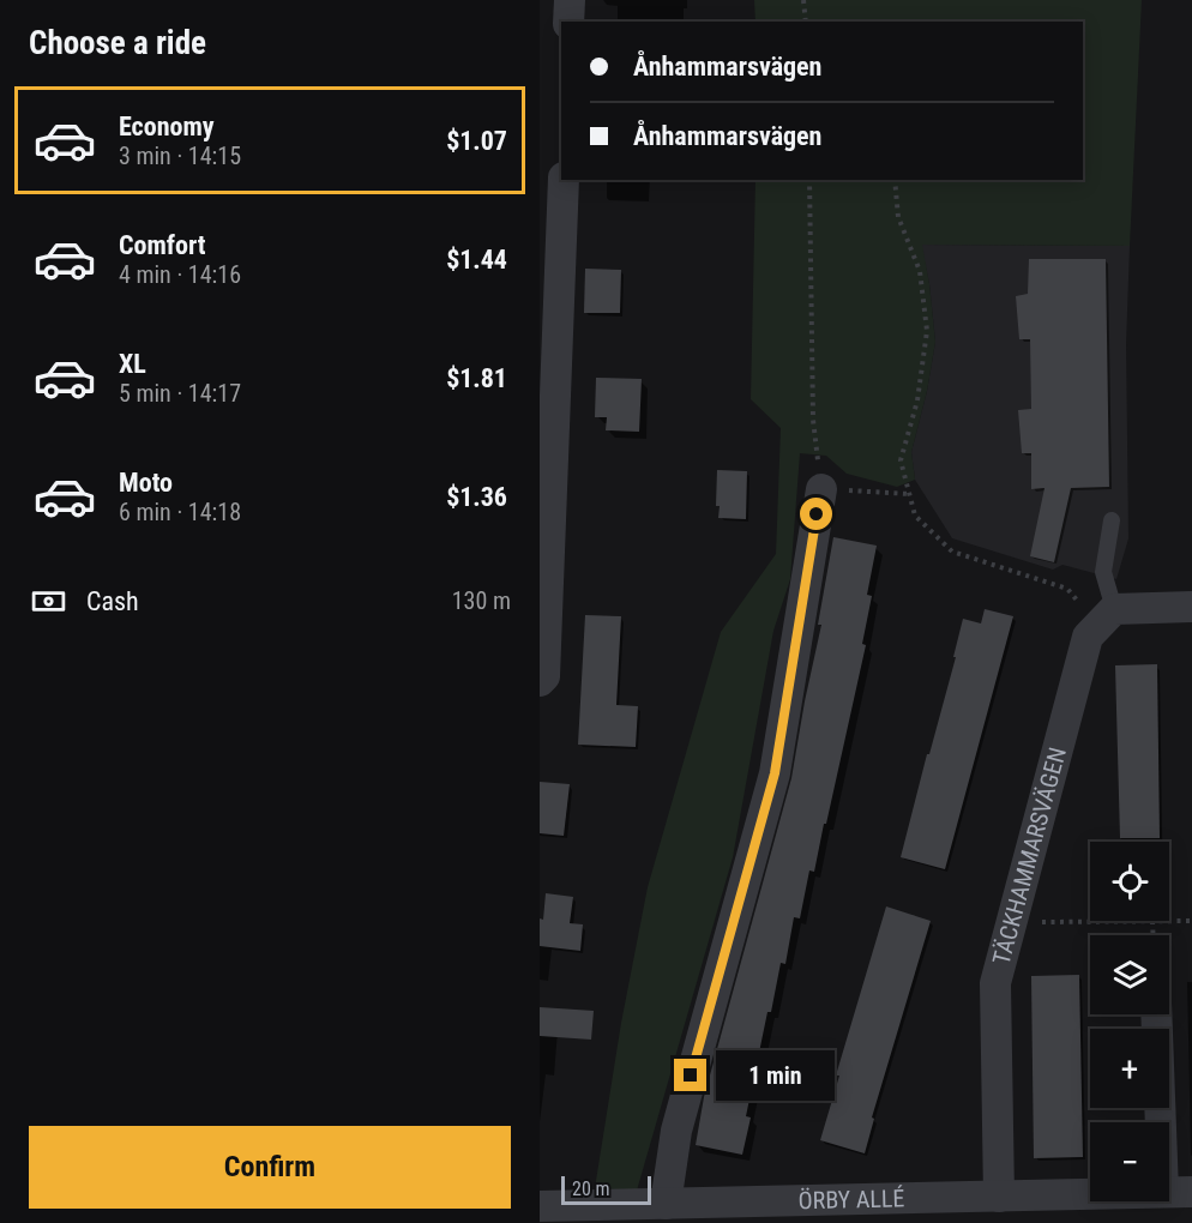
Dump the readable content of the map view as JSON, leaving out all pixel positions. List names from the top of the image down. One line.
{"streets":{"street":["TÄCKHAMMARSVÄGEN","ÖRBY ALLÉ"]},"crossings":[["TÄCKHAMMARSVÄGEN","ÖRBY ALLÉ"]],"scale_bar":"20 m","page":{"heading":"Choose a ride","banner":["Ånhammarsvägen","Ånhammarsvägen"],"list":[{"name":"Economy","note":"3 min · 14:15","value":"$1.07"},{"name":"Comfort","note":"4 min · 14:16","value":"$1.44"},{"name":"XL","note":"5 min · 14:17","value":"$1.81"},{"name":"Moto","note":"6 min · 14:18","value":"$1.36"}],"pay":["Cash","130 m"],"map_buttons":["+","−"],"bubble":"1 min","buttons":"Confirm","scale":"20 m"}}
